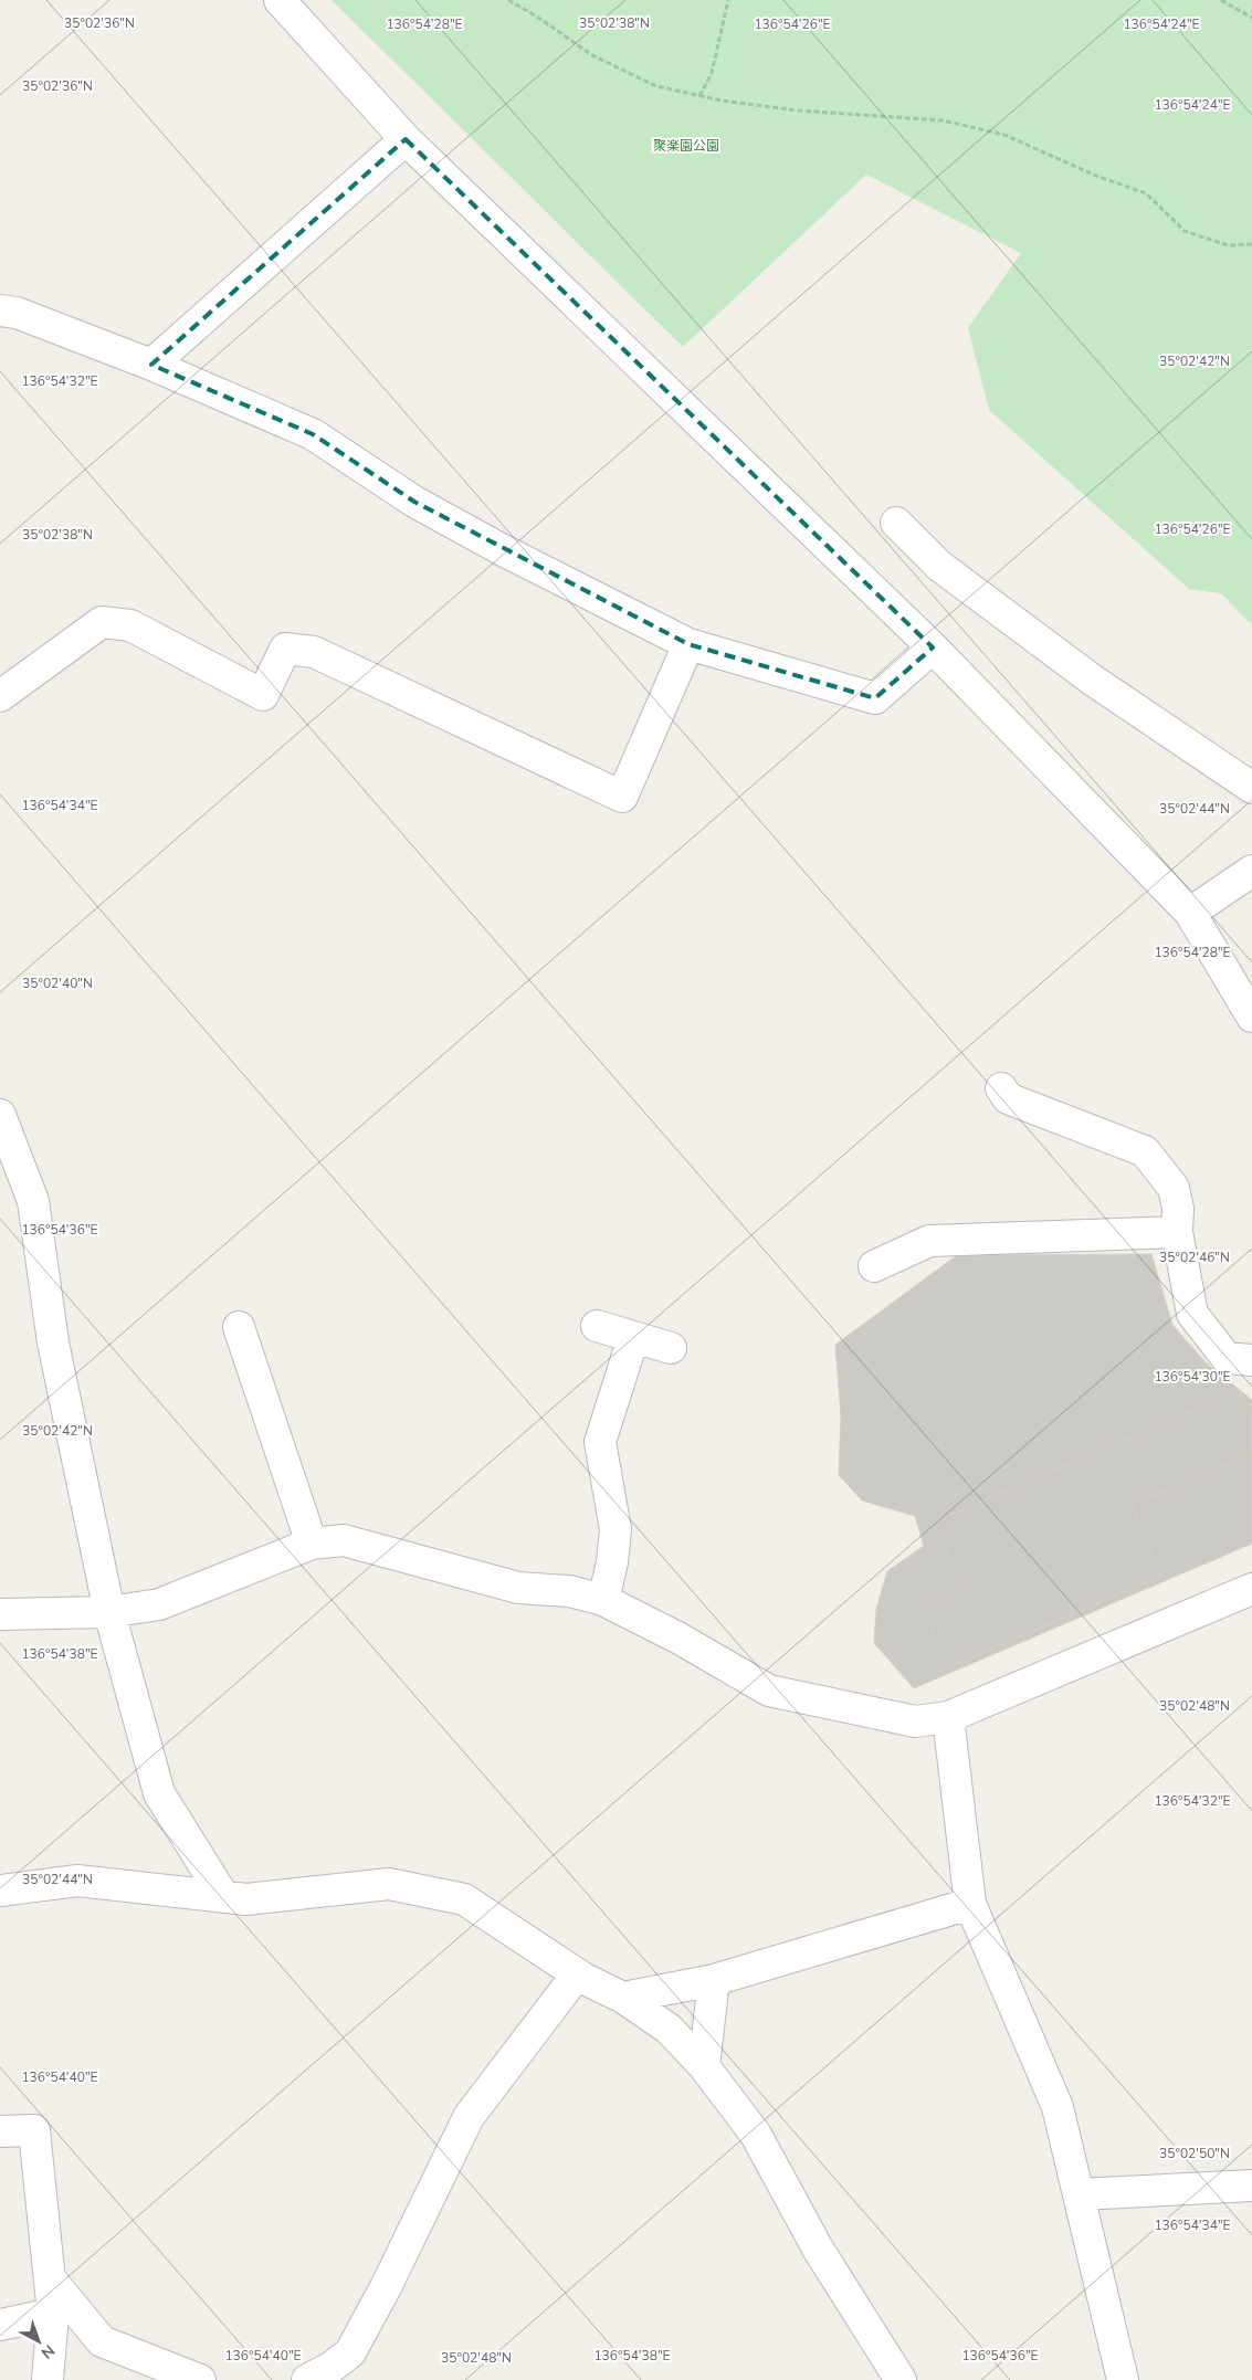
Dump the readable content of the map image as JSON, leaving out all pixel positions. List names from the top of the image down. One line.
{"parks":["聚楽園公園"],"north":"bottom right","coordinates":["35°02'36\"N","35°02'38\"N","136°54'28\"E","136°54'26\"E","136°54'24\"E","35°02'42\"N","136°54'32\"E","136°54'34\"E","35°02'44\"N","35°02'40\"N","136°54'36\"E","35°02'46\"N","136°54'30\"E","136°54'38\"E","35°02'48\"N","136°54'40\"E","35°02'50\"N"]}
